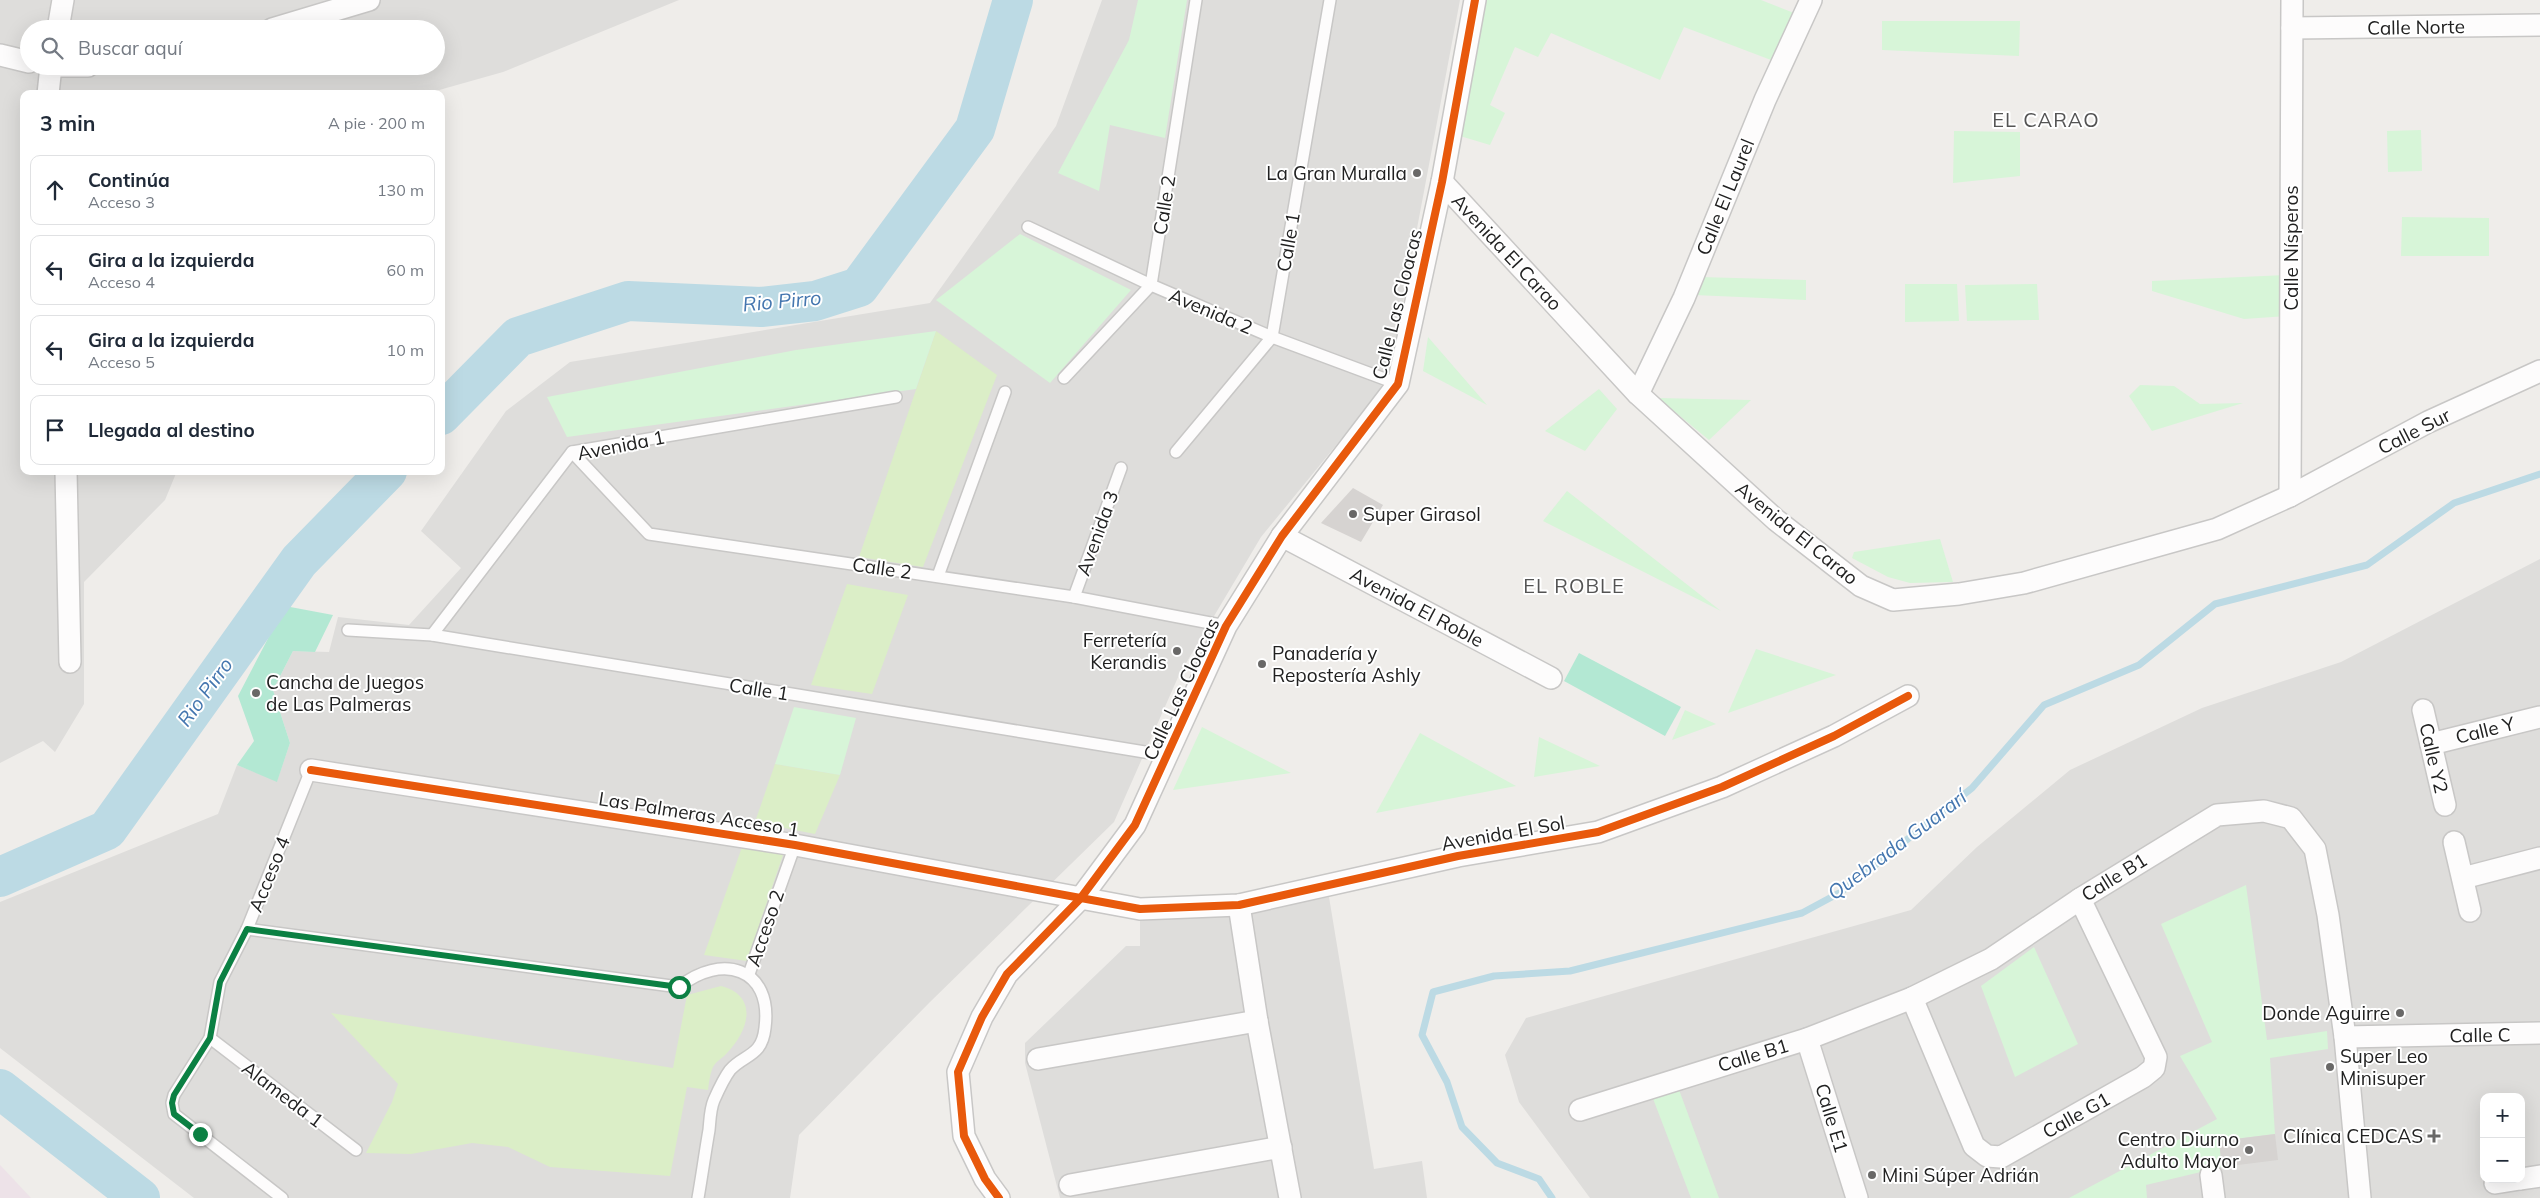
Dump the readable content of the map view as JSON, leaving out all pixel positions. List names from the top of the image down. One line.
{"streets":{"street":["Calle Norte","Calle El Laurel","Calle Nísperos","Avenida El Carao","Calle Las Cloacas","Calle Sur","Avenida El Roble","Calle Y","Calle Y2","Las Palmeras Acceso 1","Avenida El Sol","Calle B1","Calle C","Calle G1","Calle E1"],"lane":["Calle 2","Calle 1","Avenida 2","Avenida 1","Avenida 3","Acceso 4","Acceso 2","Alameda 1"]},"crossings":[["Calle Norte","Calle Nísperos"],["Calle El Laurel","Avenida El Carao"],["Calle 2","Calle Las Cloacas"],["Calle 2","Avenida 2"],["Calle 2","Avenida 1"],["Calle 2","Avenida 3"],["Calle 1","Calle Las Cloacas"],["Calle 1","Avenida 2"],["Calle 1","Avenida 1"],["Calle Nísperos","Avenida El Carao"],["Calle Nísperos","Calle Sur"],["Avenida El Carao","Calle Las Cloacas"],["Avenida El Carao","Calle Sur"],["Calle Las Cloacas","Avenida 2"],["Calle Las Cloacas","Avenida El Roble"],["Calle Las Cloacas","Las Palmeras Acceso 1"],["Calle Las Cloacas","Avenida El Sol"],["Calle Y","Calle Y2"],["Las Palmeras Acceso 1","Avenida El Sol"],["Las Palmeras Acceso 1","Acceso 4"],["Las Palmeras Acceso 1","Acceso 2"],["Acceso 4","Alameda 1"],["Calle B1","Calle C"],["Calle B1","Calle G1"],["Calle B1","Calle E1"]],"districts":["EL CARAO","EL ROBLE"],"water":["Rio Pirro","Quebrada Guararí"],"places":{"other":["La Gran Muralla","Super Girasol","Ferretería Kerandis","Panadería y Repostería Ashly","Cancha de Juegos de Las Palmeras","Donde Aguirre","Super Leo Minisuper","Centro Diurno Adulto Mayor","Mini Súper Adrián"],"health":["Clínica CEDCAS"]},"page":{"search":"Buscar aquí","heading":["3 min","A pie · 200 m"],"list":[["Continúa","Acceso 3","130 m"],["Gira a la izquierda","Acceso 4","60 m"],["Gira a la izquierda","Acceso 5","10 m"],"Llegada al destino"],"map_buttons":["+","−"]}}
